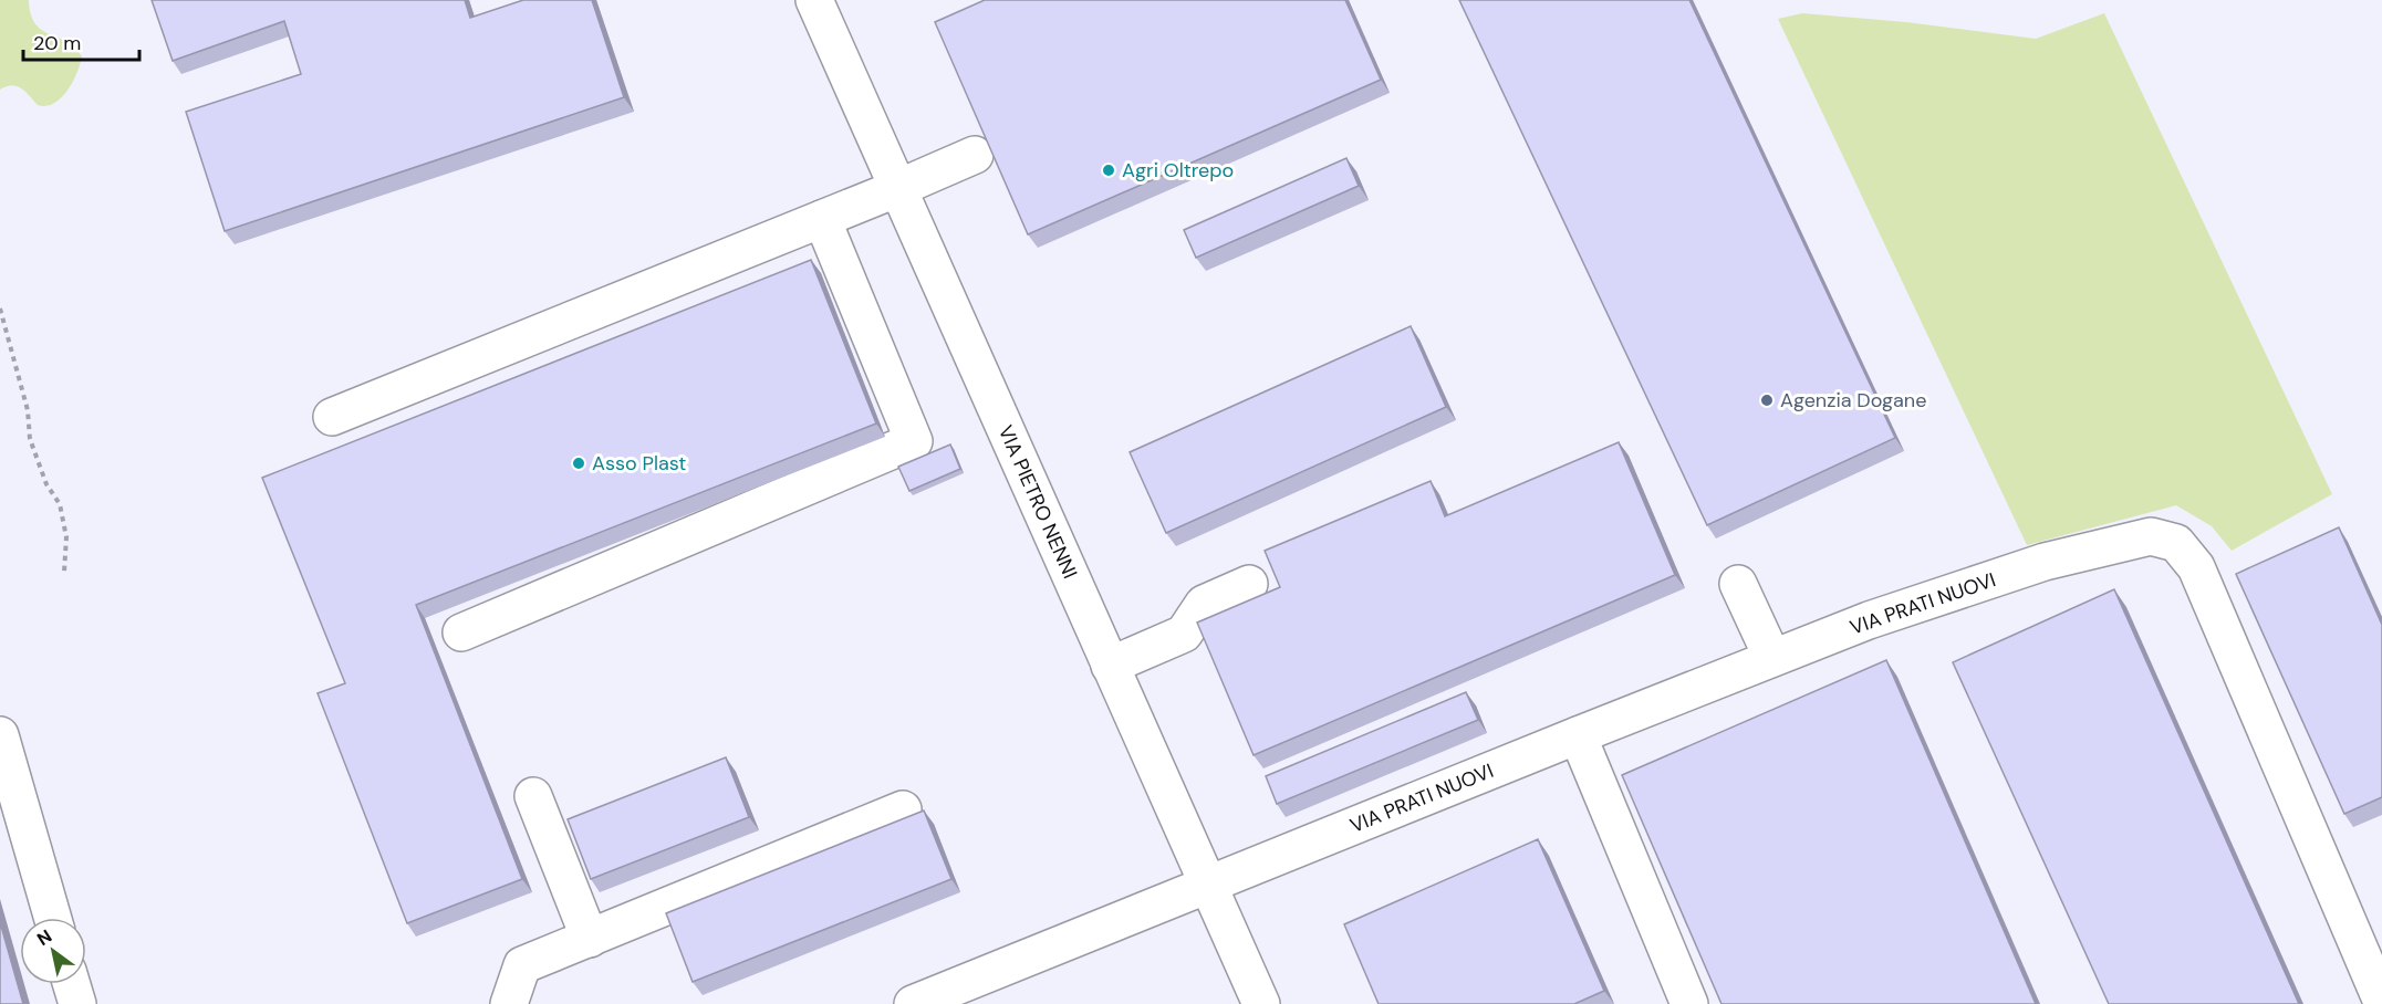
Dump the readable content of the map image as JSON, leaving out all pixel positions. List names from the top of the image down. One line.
{"streets":{"street":["VIA PIETRO NENNI","VIA PRATI NUOVI"]},"crossings":[["VIA PIETRO NENNI","VIA PRATI NUOVI"]],"places":["Agri Oltrepo","Agenzia Dogane","Asso Plast"],"scale_bar":"20 m","north":"top left"}
